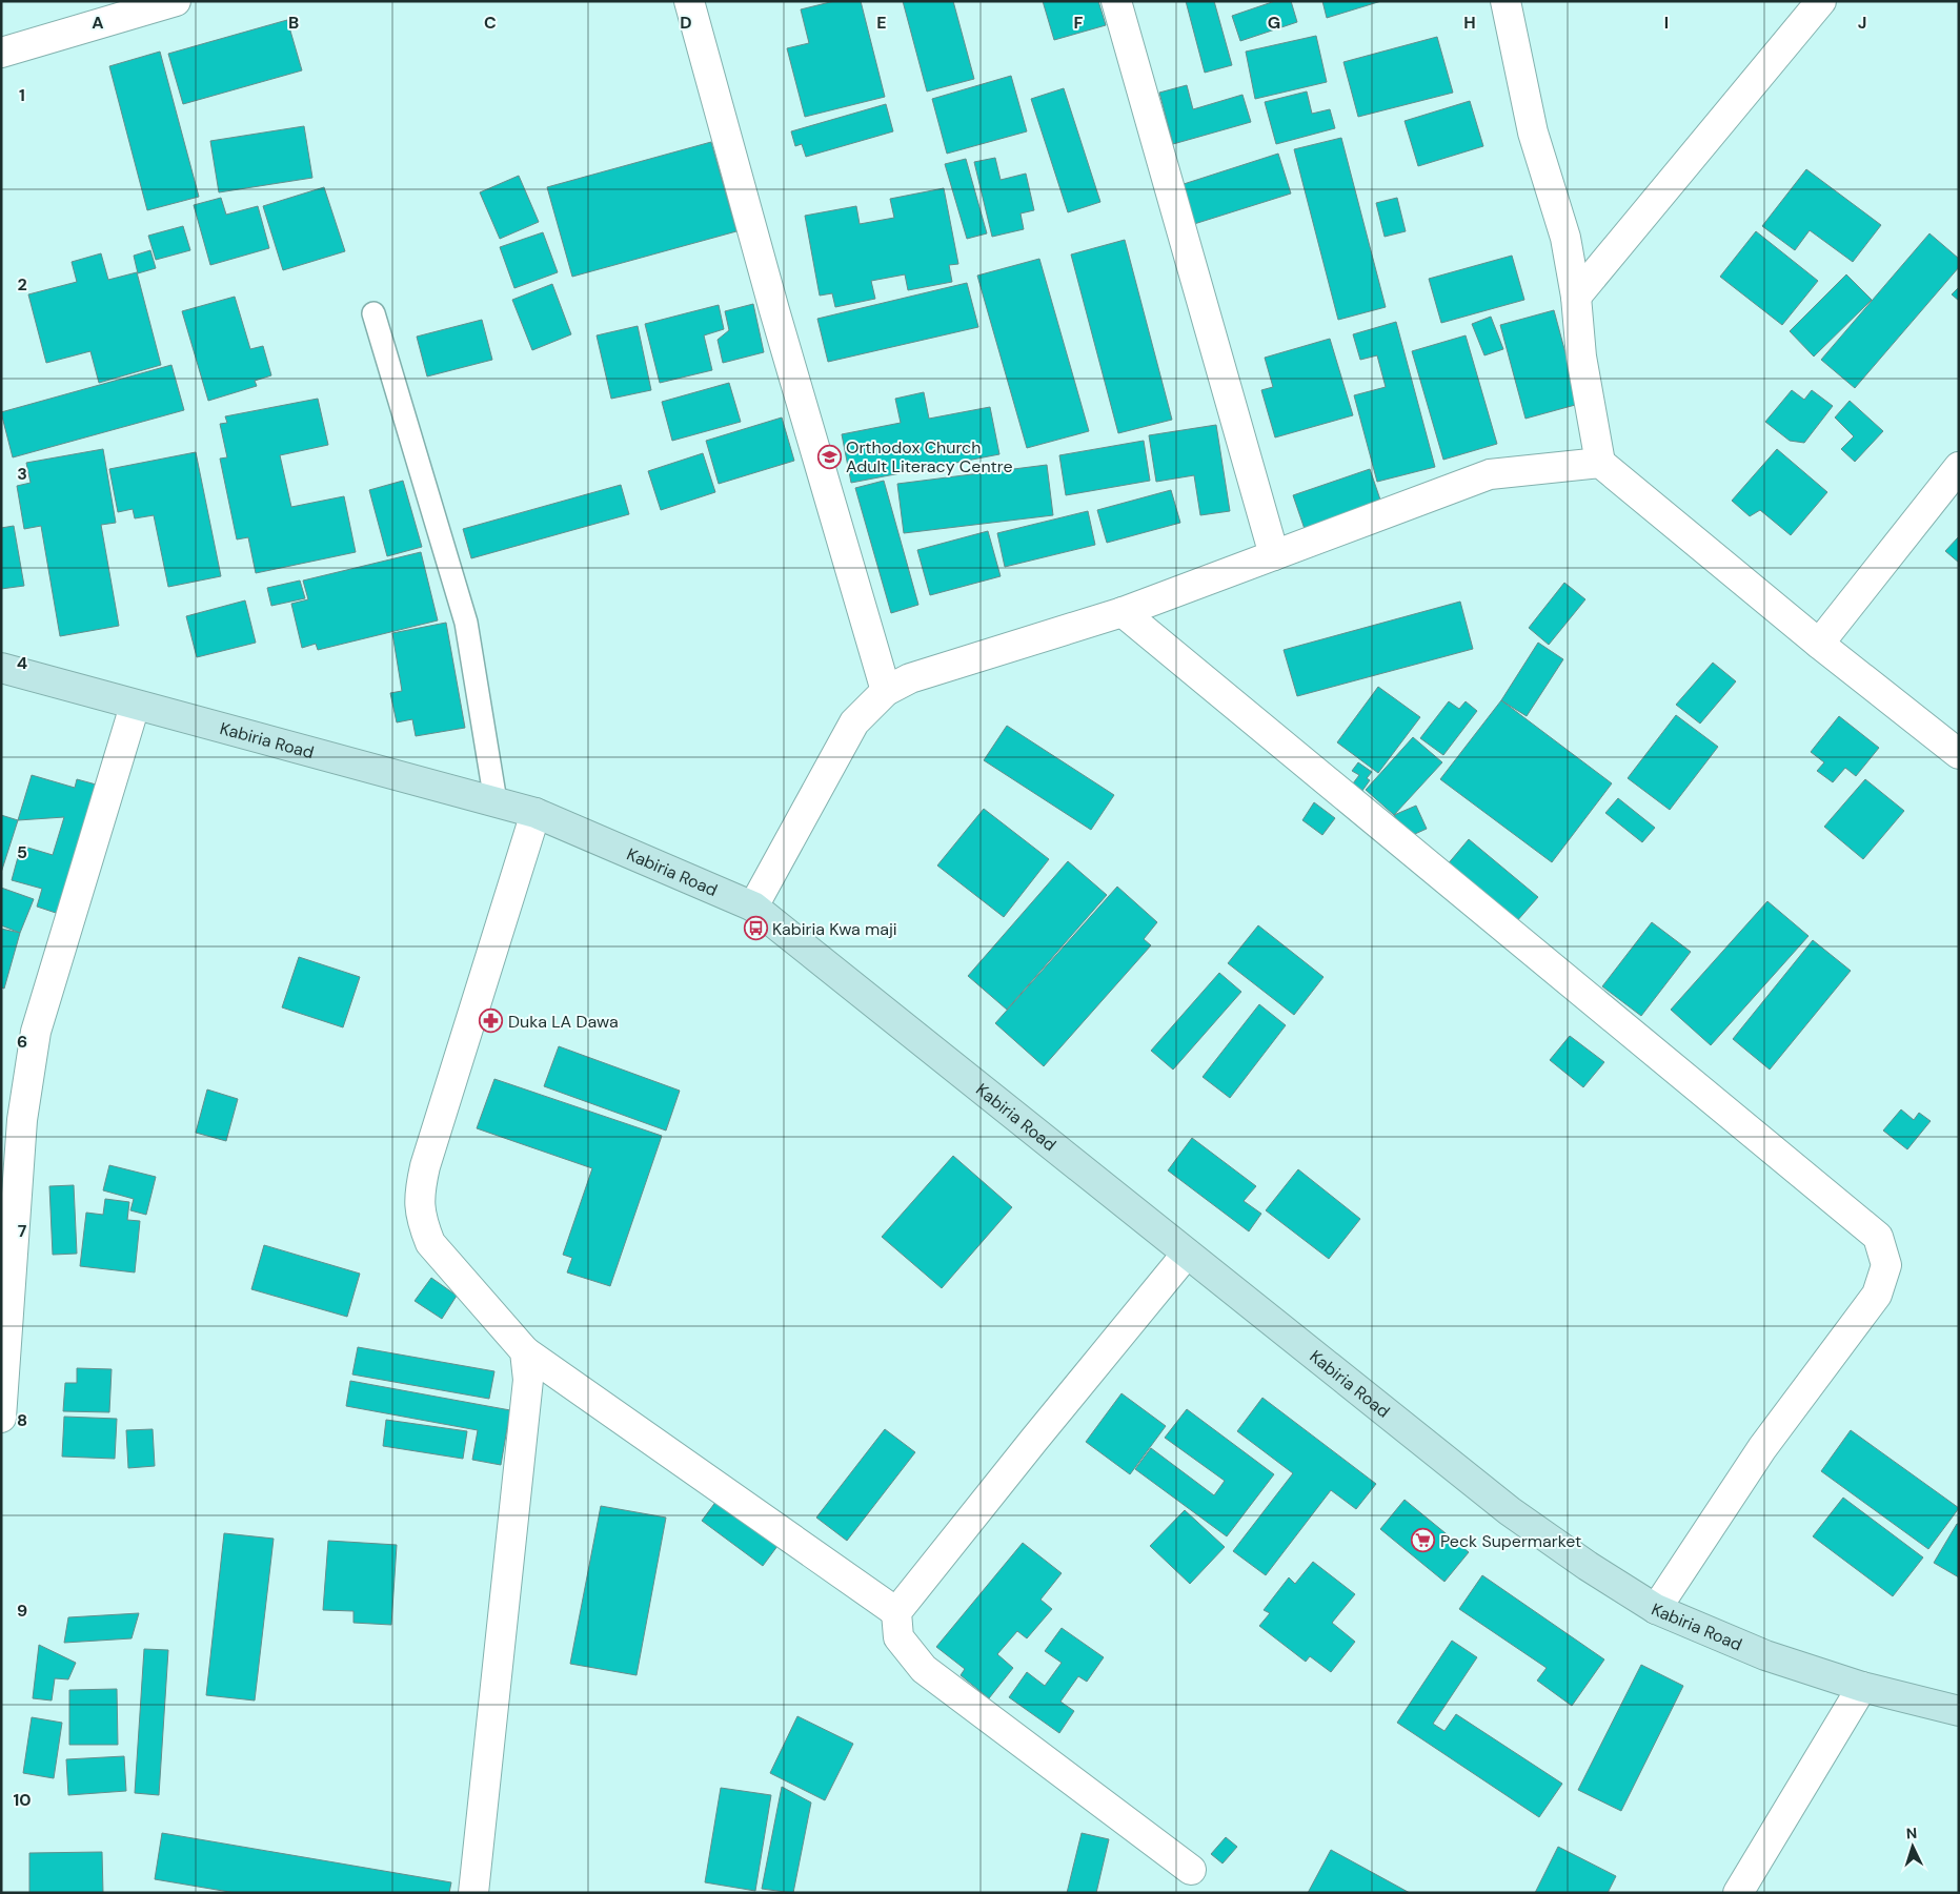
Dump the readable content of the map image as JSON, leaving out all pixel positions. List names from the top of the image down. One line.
{"streets":{"main road":["Kabiria Road"]},"places":{"school or university":["Orthodox Church Adult Literacy Centre"],"bus stop":["Kabiria Kwa maji"],"pharmacy":["Duka LA Dawa"],"supermarket":["Peck Supermarket"]},"north":"top","grid":{"columns":["A","B","C","D","E","F","G","H","I","J"],"rows":["1","2","3","4","5","6","7","8","9","10"]}}
